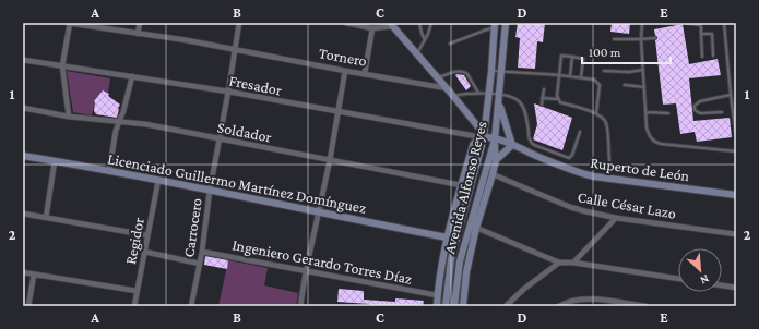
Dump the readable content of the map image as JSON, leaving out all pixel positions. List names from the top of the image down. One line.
{"streets":{"street":["Tornero","Fresador","Soldador","Ruperto de León","Licenciado Guillermo Martínez Domínguez","Avenida Alfonso Reyes","Calle César Lazo","Carrocero","Regidor","Ingeniero Gerardo Torres Díaz"]},"crossings":[["Tornero","Carrocero"],["Fresador","Ruperto de León"],["Fresador","Avenida Alfonso Reyes"],["Fresador","Carrocero"],["Soldador","Carrocero"],["Ruperto de León","Avenida Alfonso Reyes"],["Licenciado Guillermo Martínez Domínguez","Carrocero"],["Licenciado Guillermo Martínez Domínguez","Regidor"],["Carrocero","Ingeniero Gerardo Torres Díaz"]],"scale_bar":"100 m","north":"bottom right","grid":{"columns":["A","B","C","D","E"],"rows":["1","2"]}}
